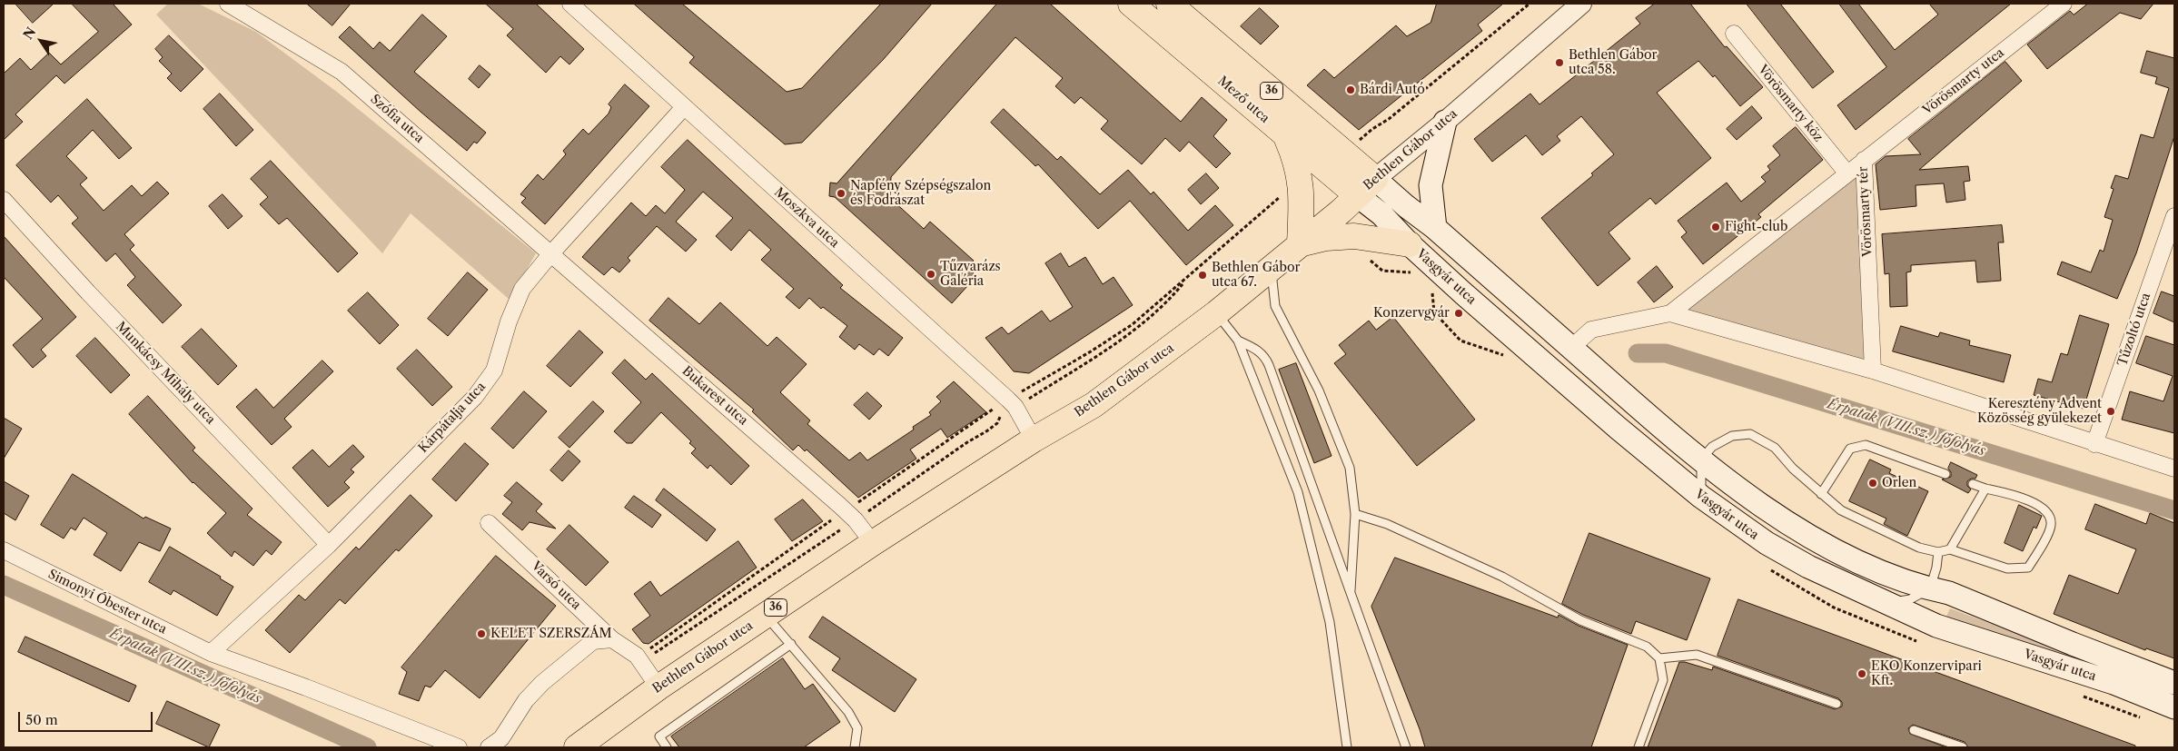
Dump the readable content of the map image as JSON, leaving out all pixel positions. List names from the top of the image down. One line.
{"streets":{"main road":["36","Mező utca","Bethlen Gábor utca","Vasgyár utca"],"street":["Vörösmarty utca","Vörösmarty köz","Szófia utca","Vörösmarty tér","Moszkva utca","Tűzoltó utca","Munkácsy Mihály utca","Bukarest utca","Kárpátalja utca","Varsó utca","Simonyi Óbester utca"]},"crossings":[["Vörösmarty utca","Vörösmarty tér"],["36","Mező utca"],["36","Bethlen Gábor utca"],["Mező utca","Bethlen Gábor utca"],["Mező utca","Vasgyár utca"],["Vörösmarty köz","Vörösmarty tér"],["Szófia utca","Bukarest utca"],["Szófia utca","Kárpátalja utca"],["Bethlen Gábor utca","Moszkva utca"],["Bethlen Gábor utca","Vasgyár utca"],["Bethlen Gábor utca","Bukarest utca"],["Bethlen Gábor utca","Varsó utca"],["Vörösmarty tér","Vasgyár utca"],["Vörösmarty tér","Tűzoltó utca"],["Moszkva utca","Kárpátalja utca"],["Munkácsy Mihály utca","Kárpátalja utca"],["Bukarest utca","Kárpátalja utca"],["Kárpátalja utca","Simonyi Óbester utca"]],"water":["Érpatak (VIII.sz.) főfolyás"],"places":["Bethlen Gábor utca 58.","Bárdi Autó","Napfény Szépségszalon és Fodrászat","Fight-club","Tűzvarázs Galéria","Bethlen Gábor utca 67.","Konzervgyár","Keresztény Advent Közösség gyülekezet","Orlen","KELET SZERSZÁM","EKO Konzervipari Kft."],"scale_bar":"50 m","north":"top left"}
